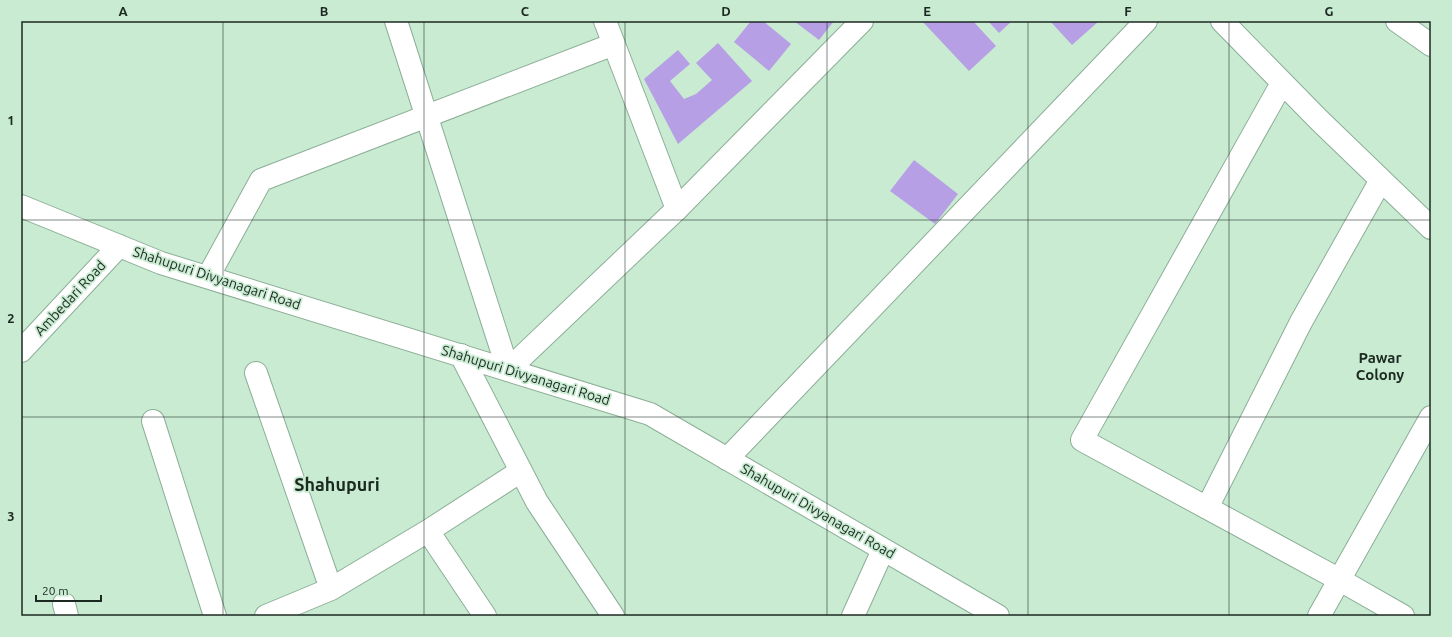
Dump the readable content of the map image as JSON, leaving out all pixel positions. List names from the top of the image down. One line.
{"streets":{"street":["Shahupuri Divyanagari Road","Ambedari Road"]},"crossings":[["Shahupuri Divyanagari Road","Ambedari Road"]],"districts":["Pawar Colony","Shahupuri"],"scale_bar":"20 m","grid":{"columns":["A","B","C","D","E","F","G"],"rows":["1","2","3"]}}
